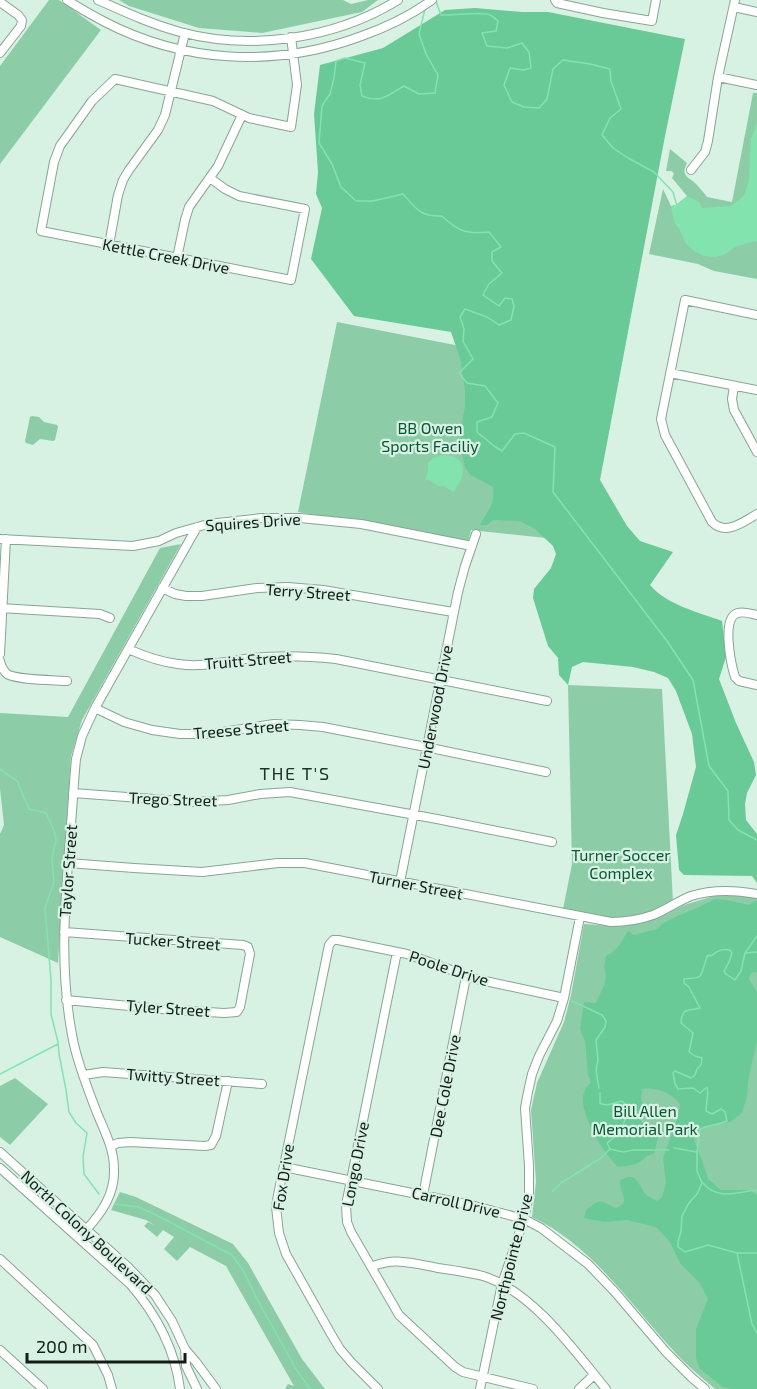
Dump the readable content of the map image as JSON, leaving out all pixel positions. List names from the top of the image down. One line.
{"streets":{"street":["Kettle Creek Drive","Squires Drive","Terry Street","Truitt Street","Underwood Drive","Treese Street","Trego Street","Taylor Street","Turner Street","Tucker Street","Poole Drive","Tyler Street","Twitty Street","Dee Cole Drive","Longo Drive","Fox Drive","Carroll Drive","North Colony Boulevard","Northpointe Drive"]},"crossings":[["Squires Drive","Underwood Drive"],["Squires Drive","Taylor Street"],["Terry Street","Underwood Drive"],["Terry Street","Taylor Street"],["Truitt Street","Underwood Drive"],["Truitt Street","Taylor Street"],["Underwood Drive","Treese Street"],["Underwood Drive","Trego Street"],["Underwood Drive","Turner Street"],["Treese Street","Taylor Street"],["Trego Street","Taylor Street"],["Taylor Street","Turner Street"],["Taylor Street","Tucker Street"],["Taylor Street","Tyler Street"],["Taylor Street","Twitty Street"],["Taylor Street","North Colony Boulevard"],["Turner Street","Northpointe Drive"],["Tucker Street","Tyler Street"],["Poole Drive","Dee Cole Drive"],["Poole Drive","Longo Drive"],["Poole Drive","Fox Drive"],["Poole Drive","Northpointe Drive"],["Dee Cole Drive","Carroll Drive"],["Longo Drive","Carroll Drive"],["Longo Drive","Northpointe Drive"],["Fox Drive","Carroll Drive"],["Carroll Drive","Northpointe Drive"]],"districts":["THE T'S"],"parks":["BB Owen Sports Faciliy","Turner Soccer Complex","Bill Allen Memorial Park"],"scale_bar":"200 m"}
